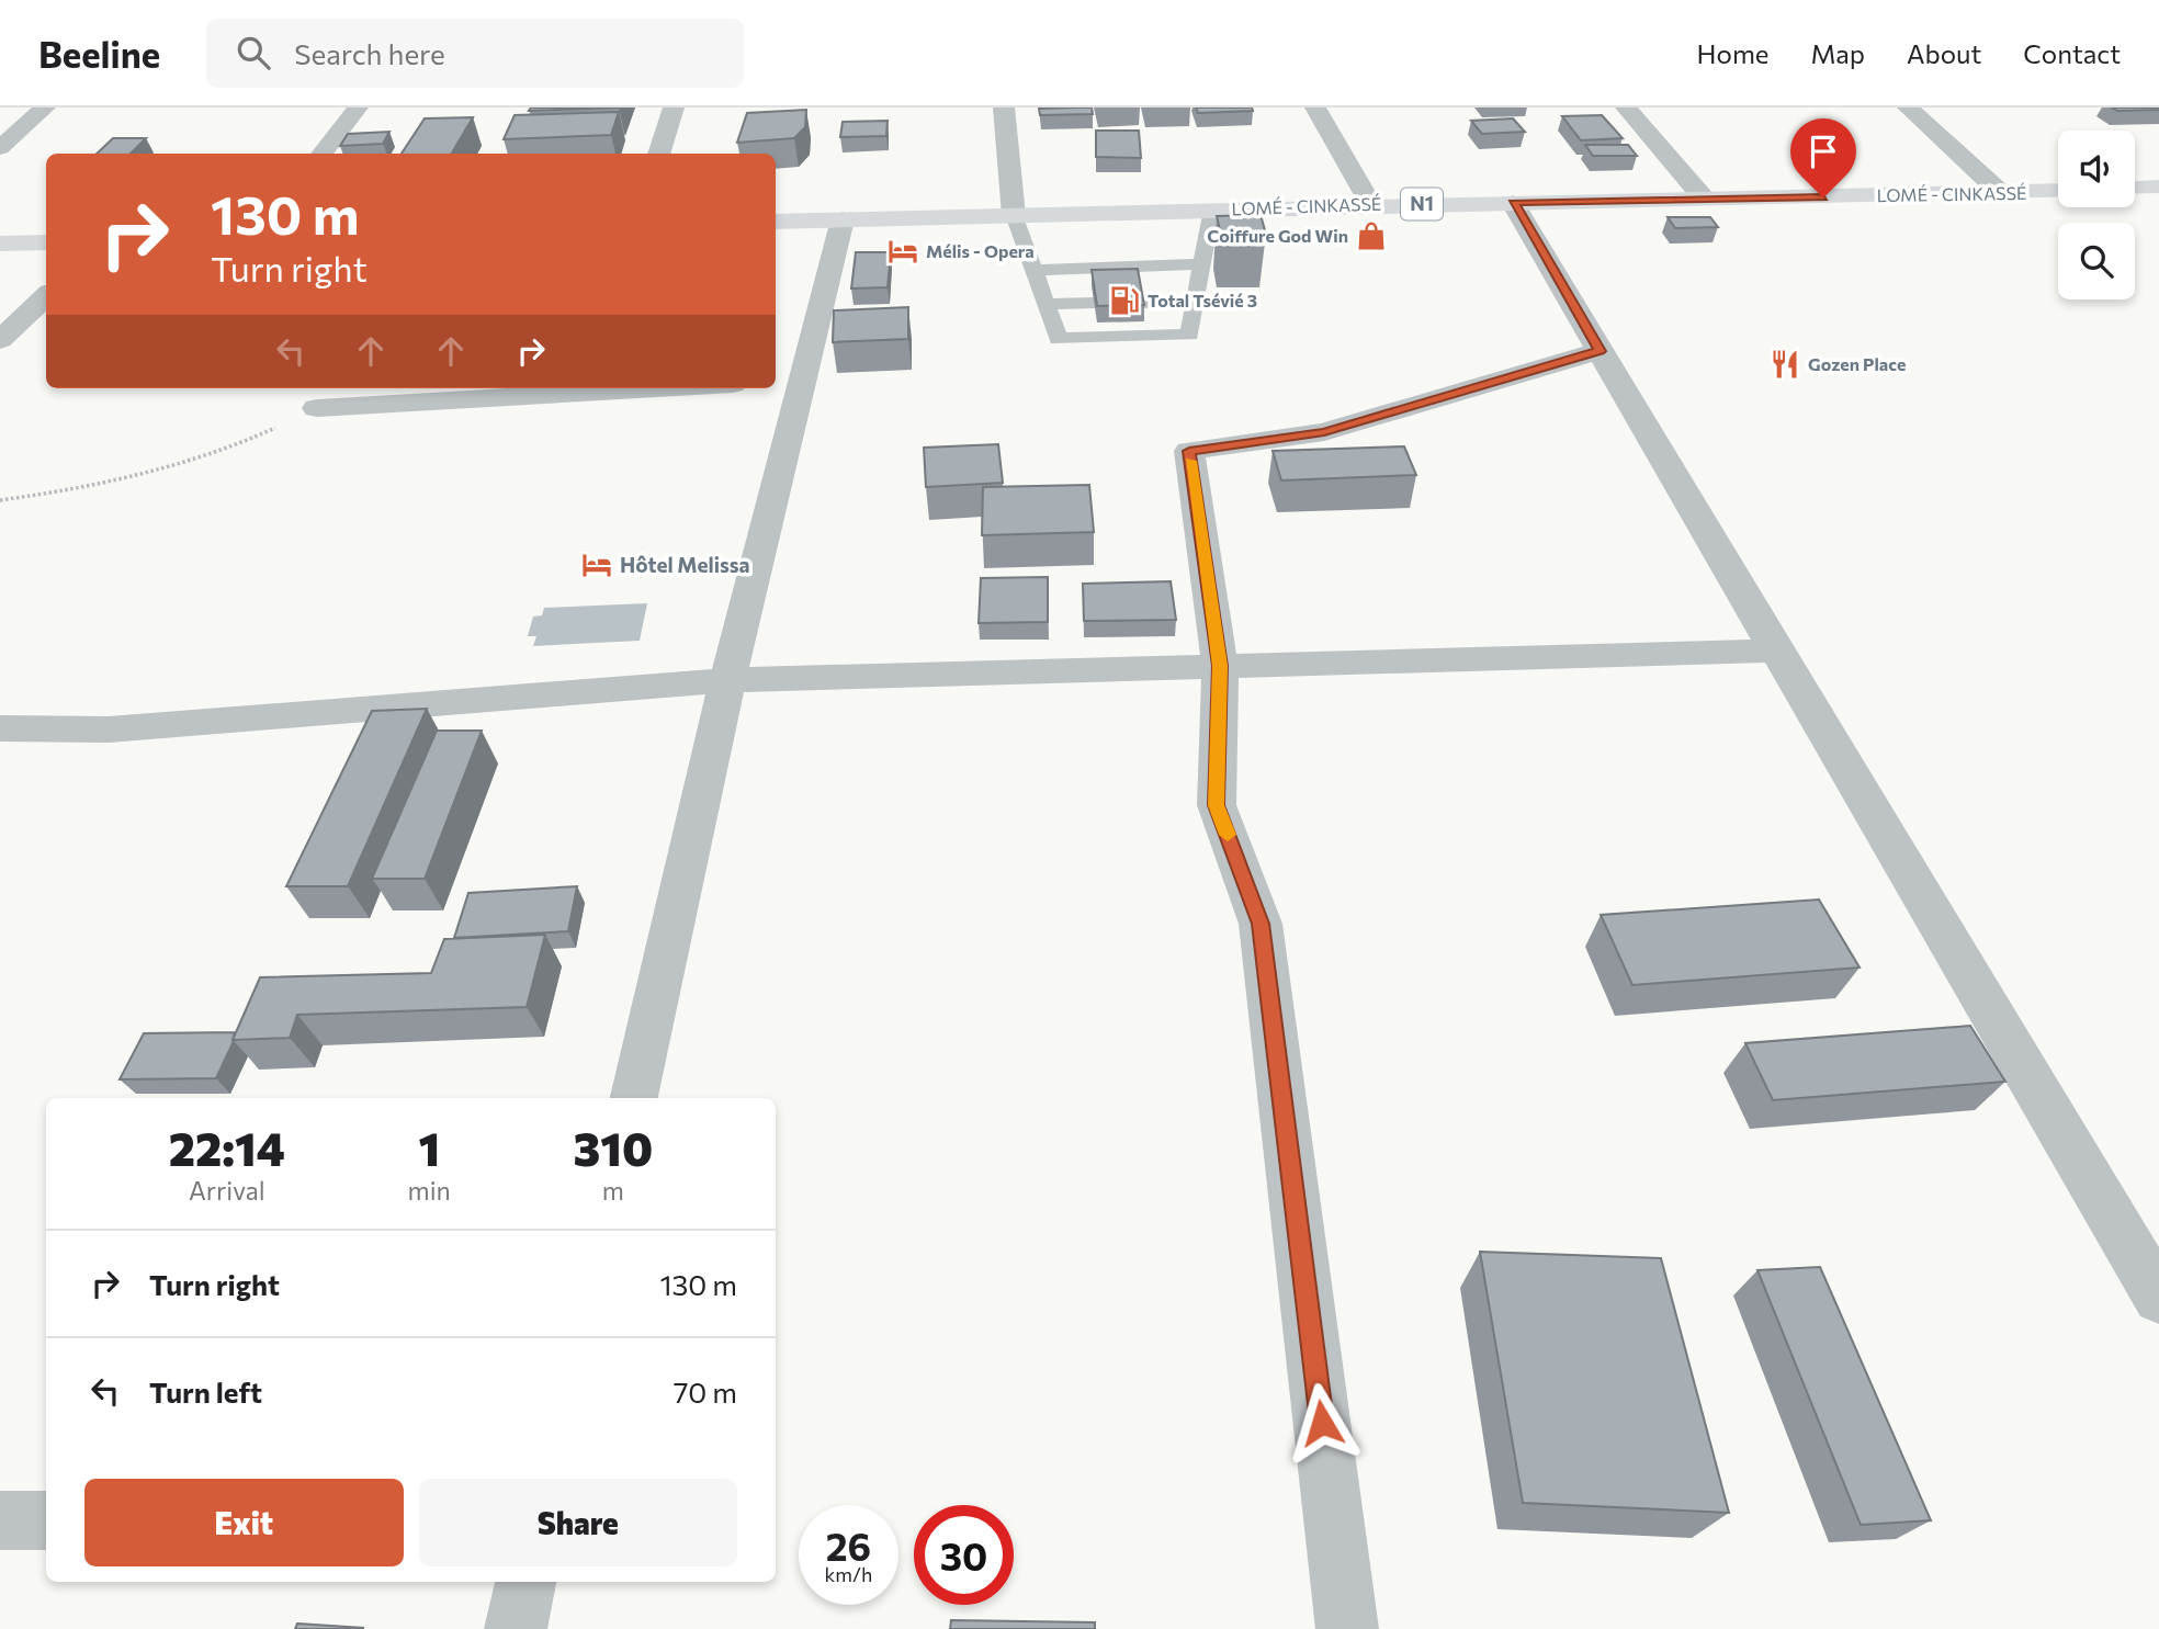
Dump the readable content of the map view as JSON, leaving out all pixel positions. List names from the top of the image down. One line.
{"streets":{"highway":["LOMÉ - CINKASSÉ","N1"]},"places":{"shop":["Coiffure God Win"],"hotel":["Mélis - Opera","Hôtel Melissa"],"fuel station":["Total Tsévié 3"],"restaurant":["Gozen Place"]},"page":{"header":"Beeline","search":"Search here","nav":["Home","Map","About","Contact"],"turn":["130 m","Turn right"],"eta":["22:14","Arrival","1","min","310","m"],"list":[{"name":"Turn right","value":"130 m"},{"name":"Turn left","value":"70 m"}],"buttons":["Exit","Share"],"speed":"26 km/h","limit":"30"}}
